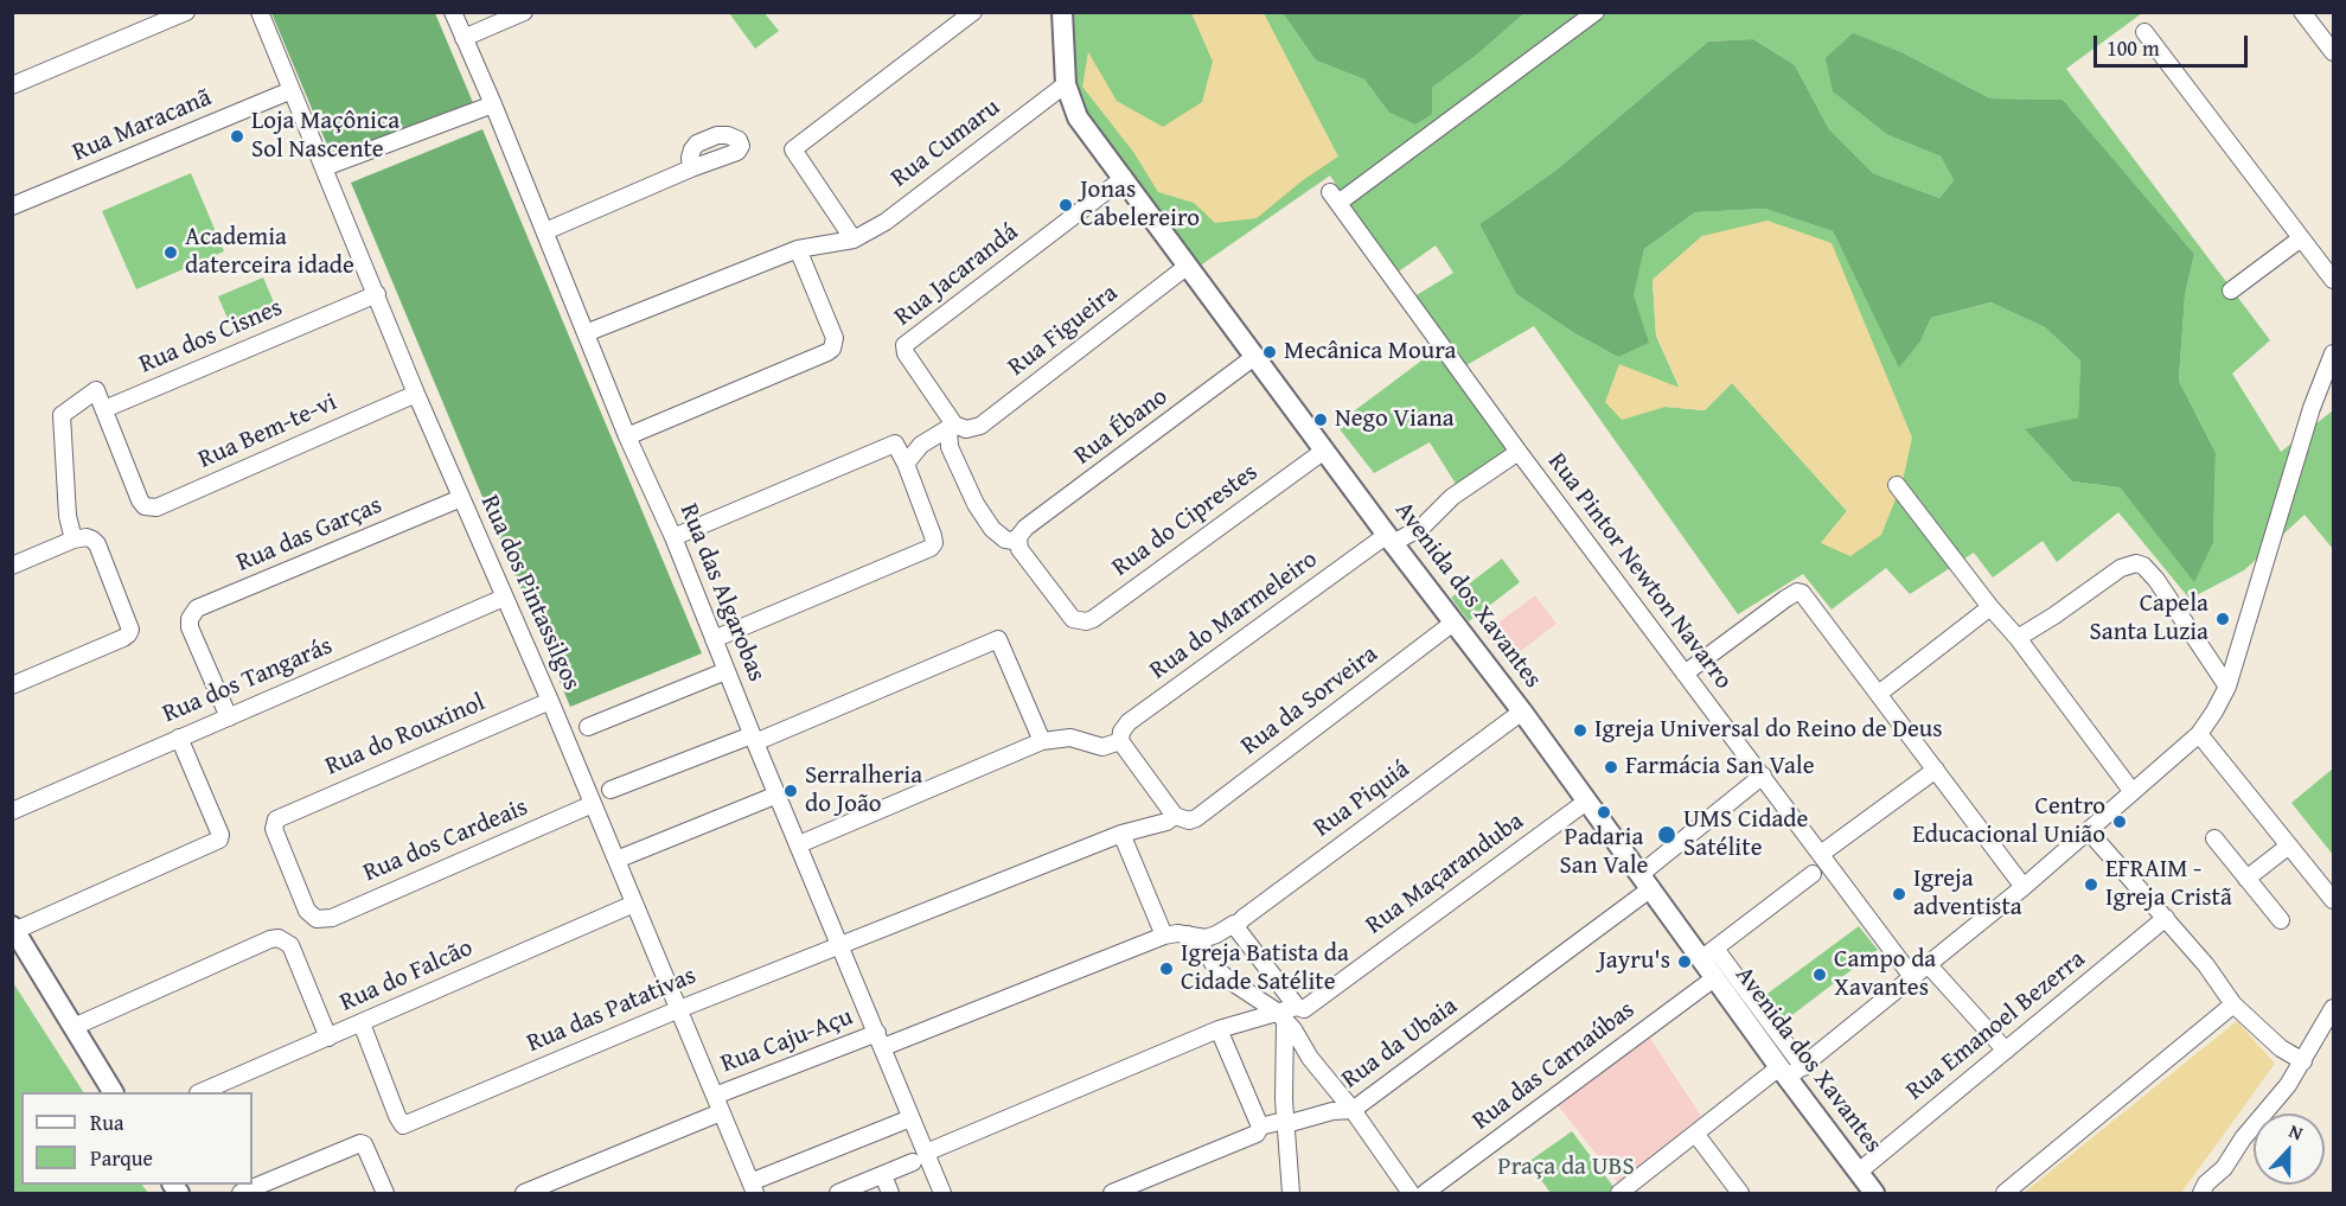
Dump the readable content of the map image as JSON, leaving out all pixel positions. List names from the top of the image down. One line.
{"streets":{"main road":["Avenida dos Xavantes"],"street":["Rua Maracanã","Rua Cumaru","Rua Jacarandá","Rua Figueira","Rua dos Cisnes","Rua Ébano","Rua Bem-te-vi","Rua do Ciprestes","Rua das Garças","Rua Pintor Newton Navarro","Rua dos Pintassilgos","Rua das Algarobas","Rua do Marmeleiro","Rua dos Tangarás","Rua da Sorveira","Rua do Rouxinol","Rua Piquiá","Rua dos Cardeais","Rua Maçaranduba","Rua do Falcão","Rua das Patativas","Rua Emanoel Bezerra","Rua Caju-Açu","Rua da Ubaia","Rua das Carnaúbas"]},"crossings":[["Rua Maracanã","Rua dos Pintassilgos"],["Rua Cumaru","Avenida dos Xavantes"],["Rua Jacarandá","Rua Figueira"],["Rua Jacarandá","Avenida dos Xavantes"],["Rua Figueira","Avenida dos Xavantes"],["Rua dos Cisnes","Rua Bem-te-vi"],["Rua dos Cisnes","Rua dos Pintassilgos"],["Rua Ébano","Rua do Ciprestes"],["Rua Ébano","Avenida dos Xavantes"],["Rua Bem-te-vi","Rua dos Pintassilgos"],["Rua do Ciprestes","Avenida dos Xavantes"],["Rua das Garças","Rua dos Pintassilgos"],["Rua das Garças","Rua dos Tangarás"],["Rua Pintor Newton Navarro","Rua do Marmeleiro"],["Rua Pintor Newton Navarro","Rua da Ubaia"],["Rua dos Pintassilgos","Rua dos Tangarás"],["Rua dos Pintassilgos","Rua do Rouxinol"],["Rua dos Pintassilgos","Rua dos Cardeais"],["Rua dos Pintassilgos","Rua do Falcão"],["Rua dos Pintassilgos","Rua das Patativas"],["Rua dos Pintassilgos","Rua Caju-Açu"],["Rua das Algarobas","Rua das Patativas"],["Rua das Algarobas","Rua Caju-Açu"],["Avenida dos Xavantes","Rua do Marmeleiro"],["Avenida dos Xavantes","Rua da Sorveira"],["Avenida dos Xavantes","Rua Piquiá"],["Avenida dos Xavantes","Rua Maçaranduba"],["Avenida dos Xavantes","Rua Emanoel Bezerra"],["Avenida dos Xavantes","Rua da Ubaia"],["Avenida dos Xavantes","Rua das Carnaúbas"],["Rua do Rouxinol","Rua dos Cardeais"],["Rua do Falcão","Rua das Patativas"]],"parks":["Praça da UBS"],"places":["Loja Maçônica Sol Nascente","Jonas Cabelereiro","Academia daterceira idade","Mecânica Moura","Nego Viana","Capela Santa Luzia","Igreja Universal do Reino de Deus","Farmácia San Vale","Serralheria do João","Padaria San Vale","Centro Educacional União","UMS Cidade Satélite","EFRAIM - Igreja Cristã","Igreja adventista","Jayru's","Igreja Batista da Cidade Satélite","Campo da Xavantes"],"legend":["Rua","Parque"],"scale_bar":"100 m","north":"top"}
